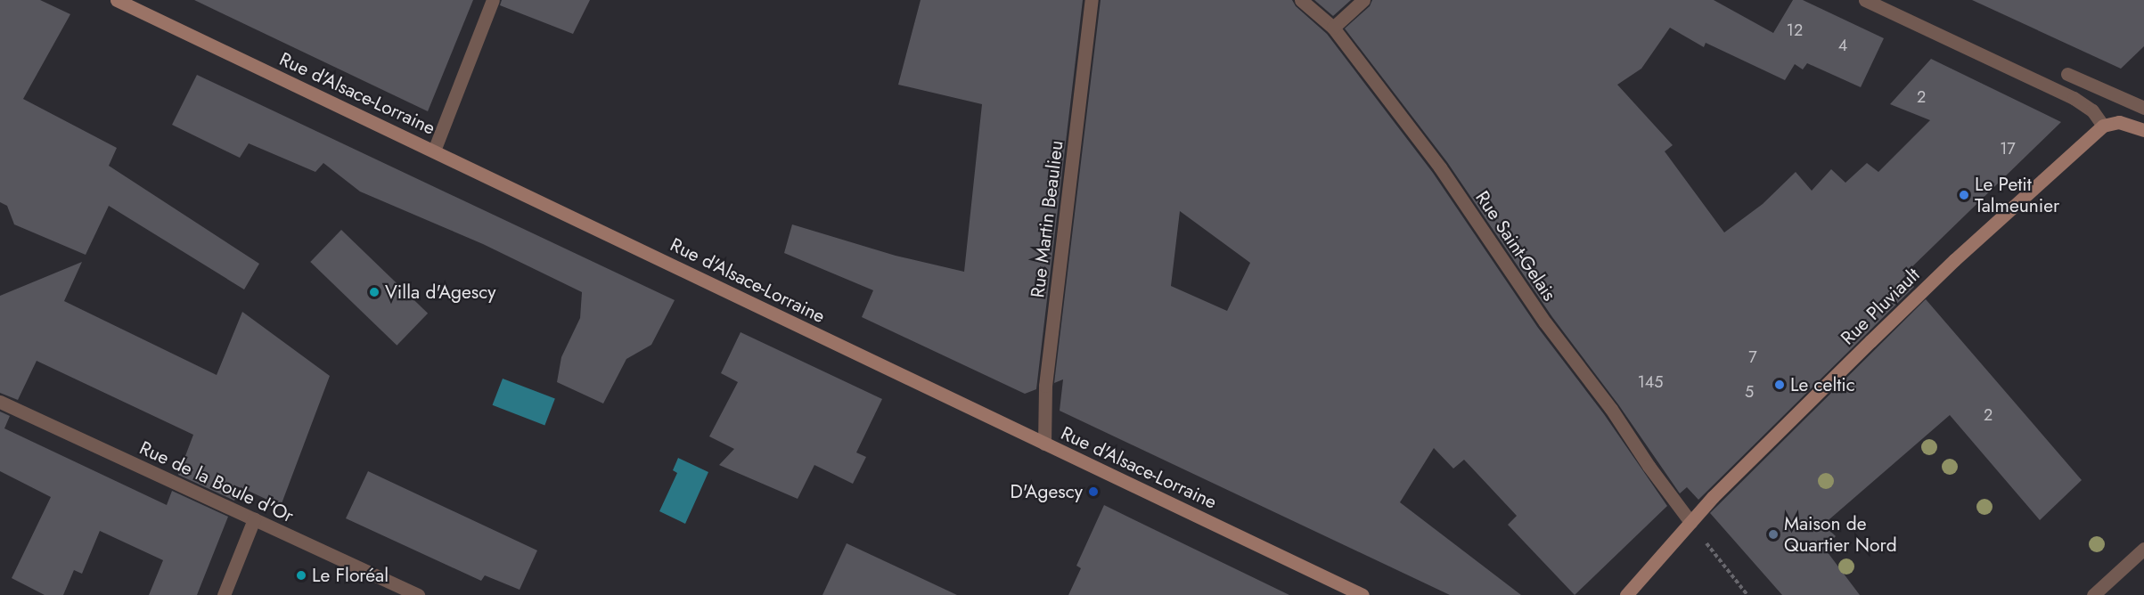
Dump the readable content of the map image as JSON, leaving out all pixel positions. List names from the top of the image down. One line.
{"streets":{"main road":["Rue d'Alsace-Lorraine","Rue Pluviault"],"street":["Rue Martin Beaulieu","Rue Saint-Gelais","Rue de la Boule d'Or"]},"crossings":[["Rue d'Alsace-Lorraine","Rue Martin Beaulieu"],["Rue Saint-Gelais","Rue Pluviault"]],"places":["Le Petit Talmeunier","Villa d'Agescy","Le celtic","D'Agescy","Maison de Quartier Nord","Le Floréal"],"house_numbers":["12","4","2","17","7","145","5","2"]}
